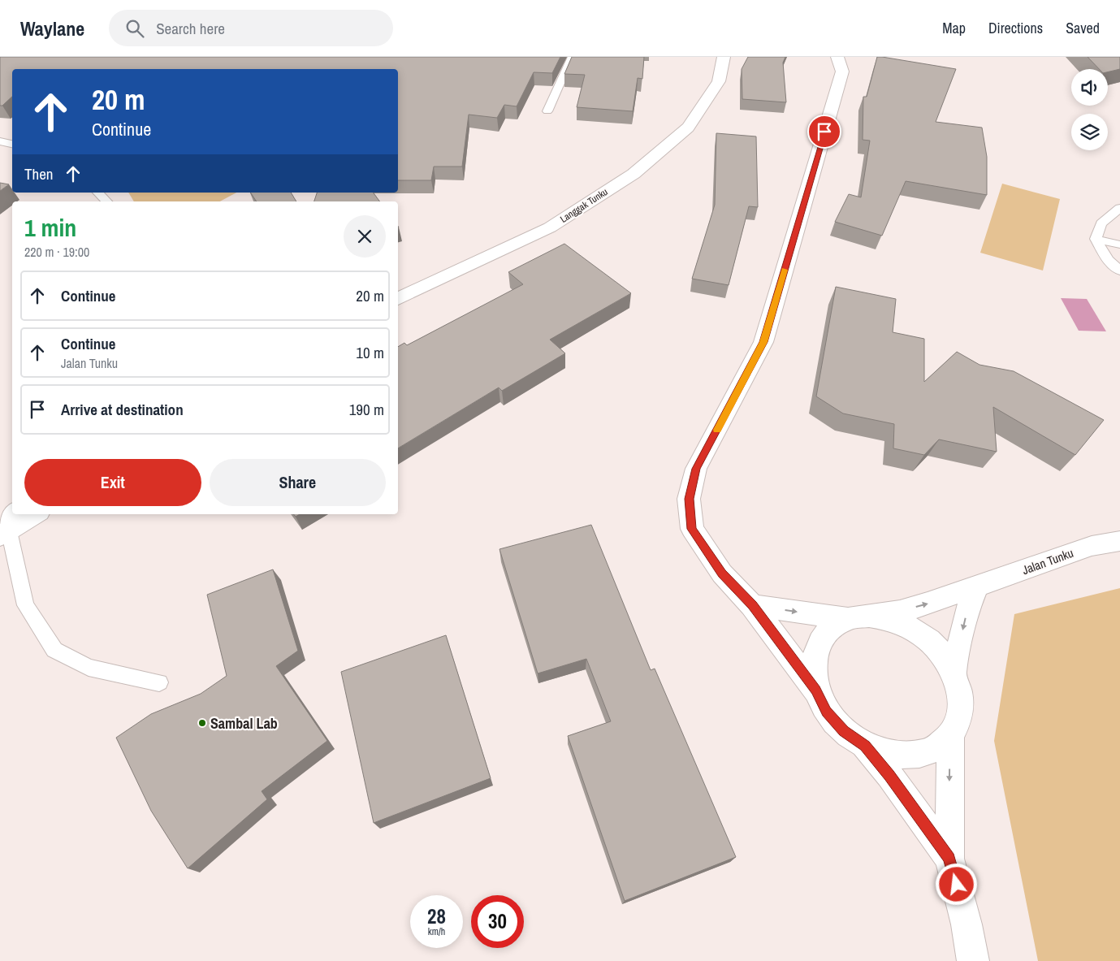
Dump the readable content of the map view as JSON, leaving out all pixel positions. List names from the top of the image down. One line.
{"streets":{"street":["Langgak Tunku","Jalan Tunku"]},"places":["Sambal Lab"],"page":{"header":"Waylane","search":"Search here","nav":["Map","Directions","Saved"],"turn":["20 m","Continue"],"then":"Then","heading":["1 min","220 m · 19:00"],"list":[{"name":"Continue","value":"20 m"},{"name":"Continue","note":"Jalan Tunku","value":"10 m"},{"name":"Arrive at destination","value":"190 m"}],"buttons":["Exit","Share"],"speed":"28 km/h","limit":"30"}}
